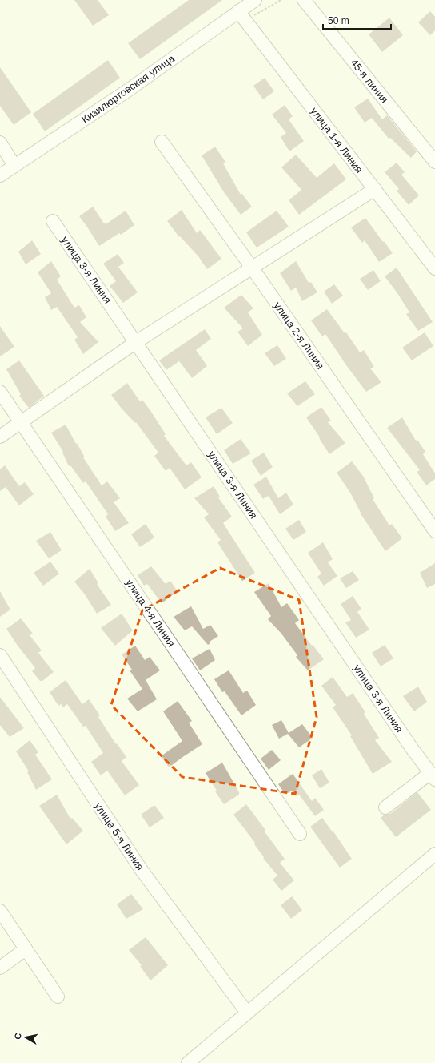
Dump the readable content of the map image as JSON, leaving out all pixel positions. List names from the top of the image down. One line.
{"streets":{"street":["45-я линия","Кизилюртовская улица","улица 1-я Линия","улица 3-я Линия","улица 2-я Линия","улица 4-я Линия","улица 5-я Линия"]},"crossings":[["Кизилюртовская улица","улица 1-я Линия"]],"scale_bar":"50 m","north":"left"}
